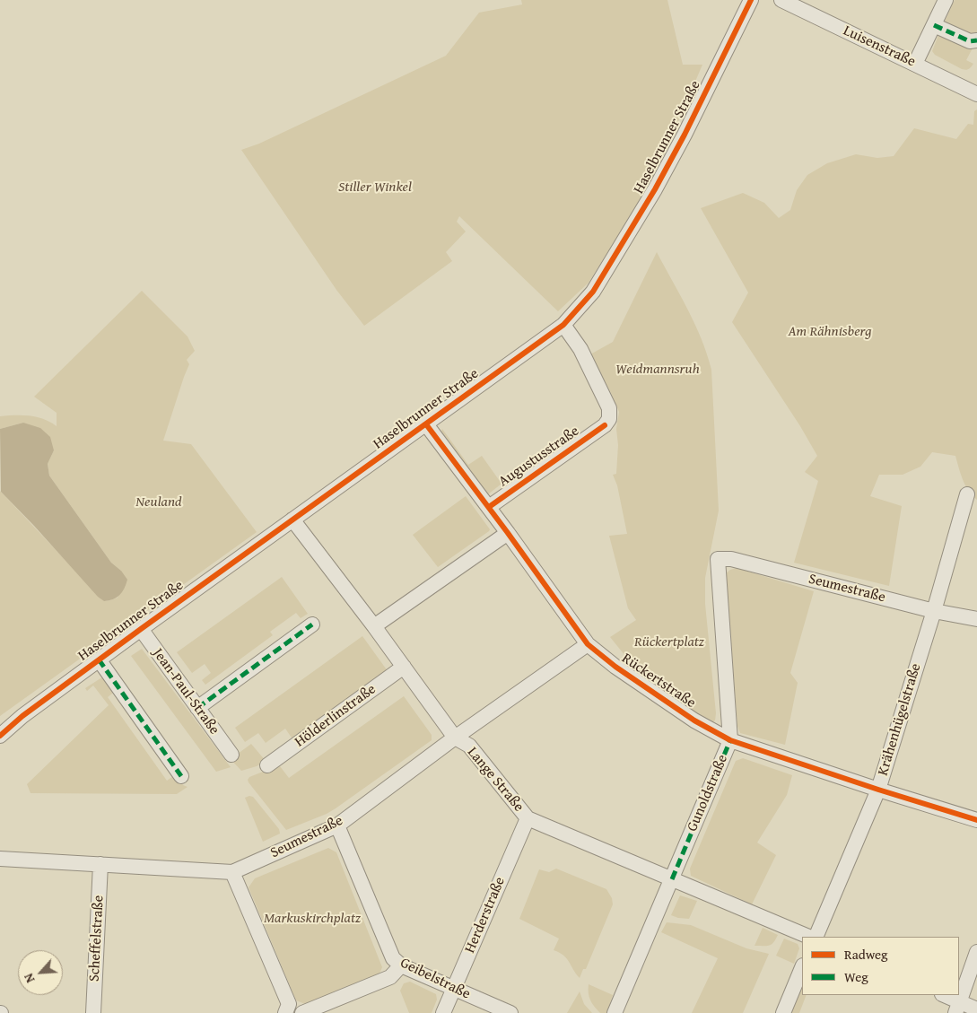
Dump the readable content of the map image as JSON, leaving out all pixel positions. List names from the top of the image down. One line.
{"streets":{"street":["Luisenstraße","Haselbrunner Straße","Augustusstraße","Seumestraße","Rückertstraße","Jean-Paul-Straße","Hölderlinstraße","Krähenhügelstraße","Lange Straße","Gunoldstraße","Herderstraße","Scheffelstraße","Geibelstraße"]},"crossings":[["Haselbrunner Straße","Augustusstraße"],["Haselbrunner Straße","Rückertstraße"],["Haselbrunner Straße","Jean-Paul-Straße"],["Haselbrunner Straße","Lange Straße"],["Augustusstraße","Rückertstraße"],["Seumestraße","Rückertstraße"],["Seumestraße","Krähenhügelstraße"],["Seumestraße","Lange Straße"],["Seumestraße","Gunoldstraße"],["Seumestraße","Scheffelstraße"],["Seumestraße","Geibelstraße"],["Rückertstraße","Krähenhügelstraße"],["Rückertstraße","Gunoldstraße"],["Hölderlinstraße","Lange Straße"],["Lange Straße","Gunoldstraße"],["Lange Straße","Herderstraße"],["Herderstraße","Geibelstraße"]],"parks":["Stiller Winkel","Am Rähnisberg","Weidmannsruh","Neuland","Rückertplatz","Markuskirchplatz"],"legend":["Radweg","Weg"],"north":"bottom left"}
